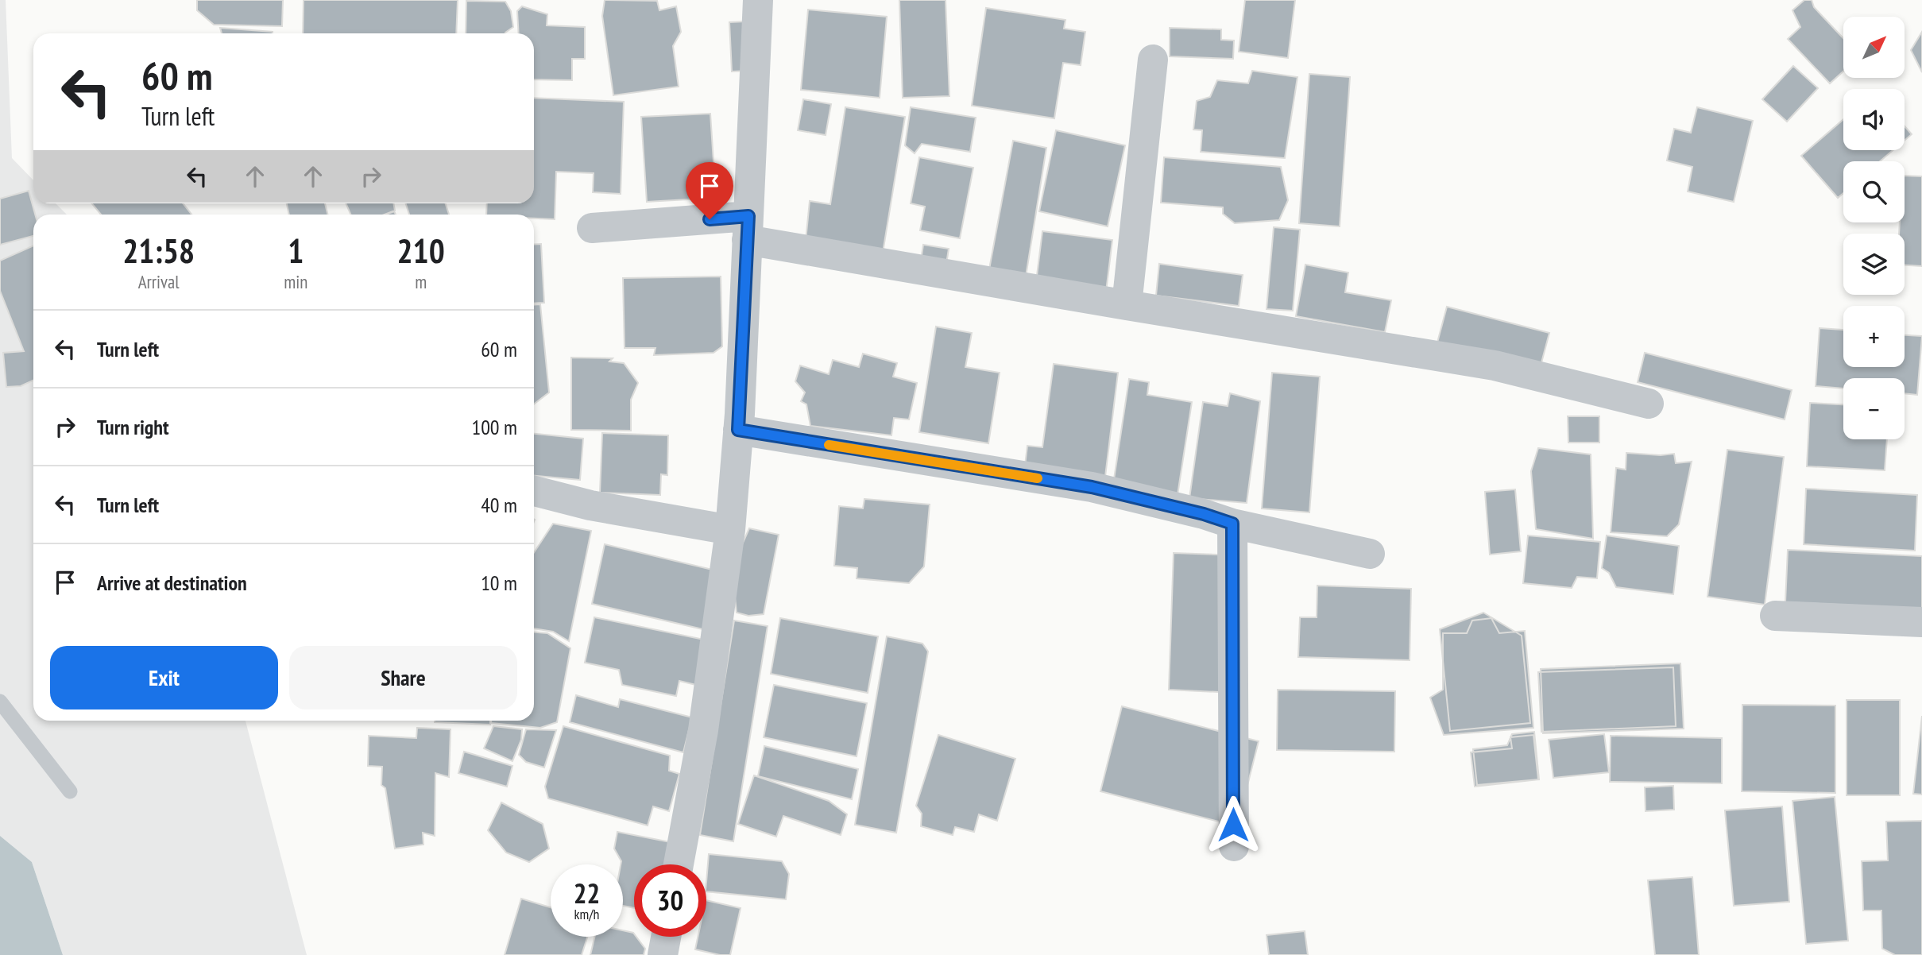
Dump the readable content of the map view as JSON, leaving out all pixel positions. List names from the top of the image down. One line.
{"north":"top right","page":{"map_buttons":["+","−"],"turn":["60 m","Turn left"],"eta":["21:58","Arrival","1","min","210","m"],"list":[{"name":"Turn left","value":"60 m"},{"name":"Turn right","value":"100 m"},{"name":"Turn left","value":"40 m"},{"name":"Arrive at destination","value":"10 m"}],"buttons":["Exit","Share"],"speed":"22 km/h","limit":"30"}}
